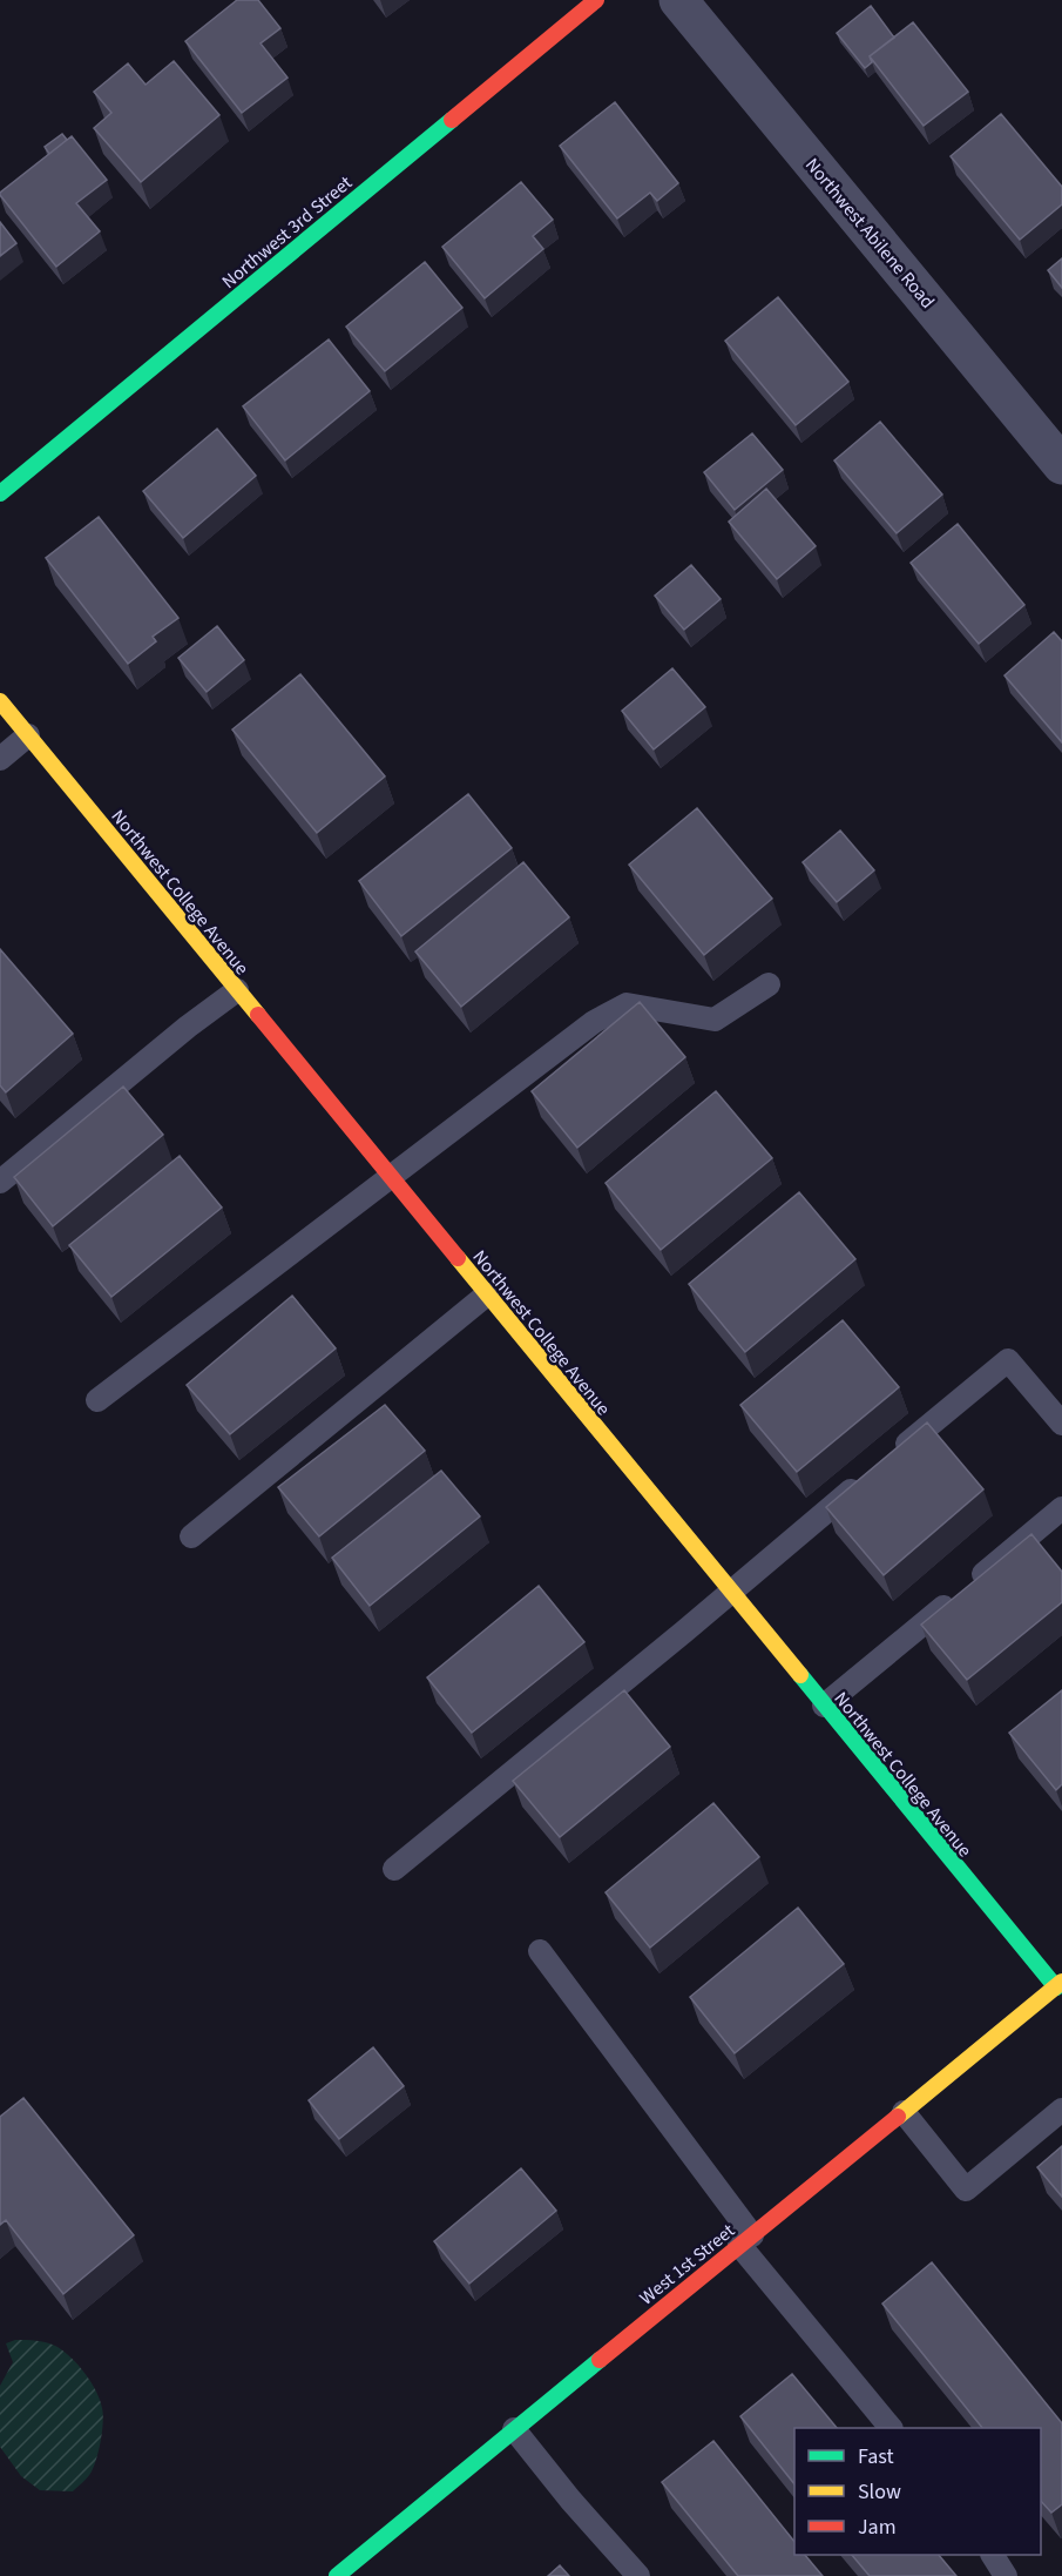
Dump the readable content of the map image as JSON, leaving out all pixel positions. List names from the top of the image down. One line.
{"streets":{"street":["Northwest 3rd Street","Northwest Abilene Road","Northwest College Avenue","West 1st Street"]},"crossings":[["Northwest College Avenue","West 1st Street"]],"legend":["Fast","Slow","Jam"]}
